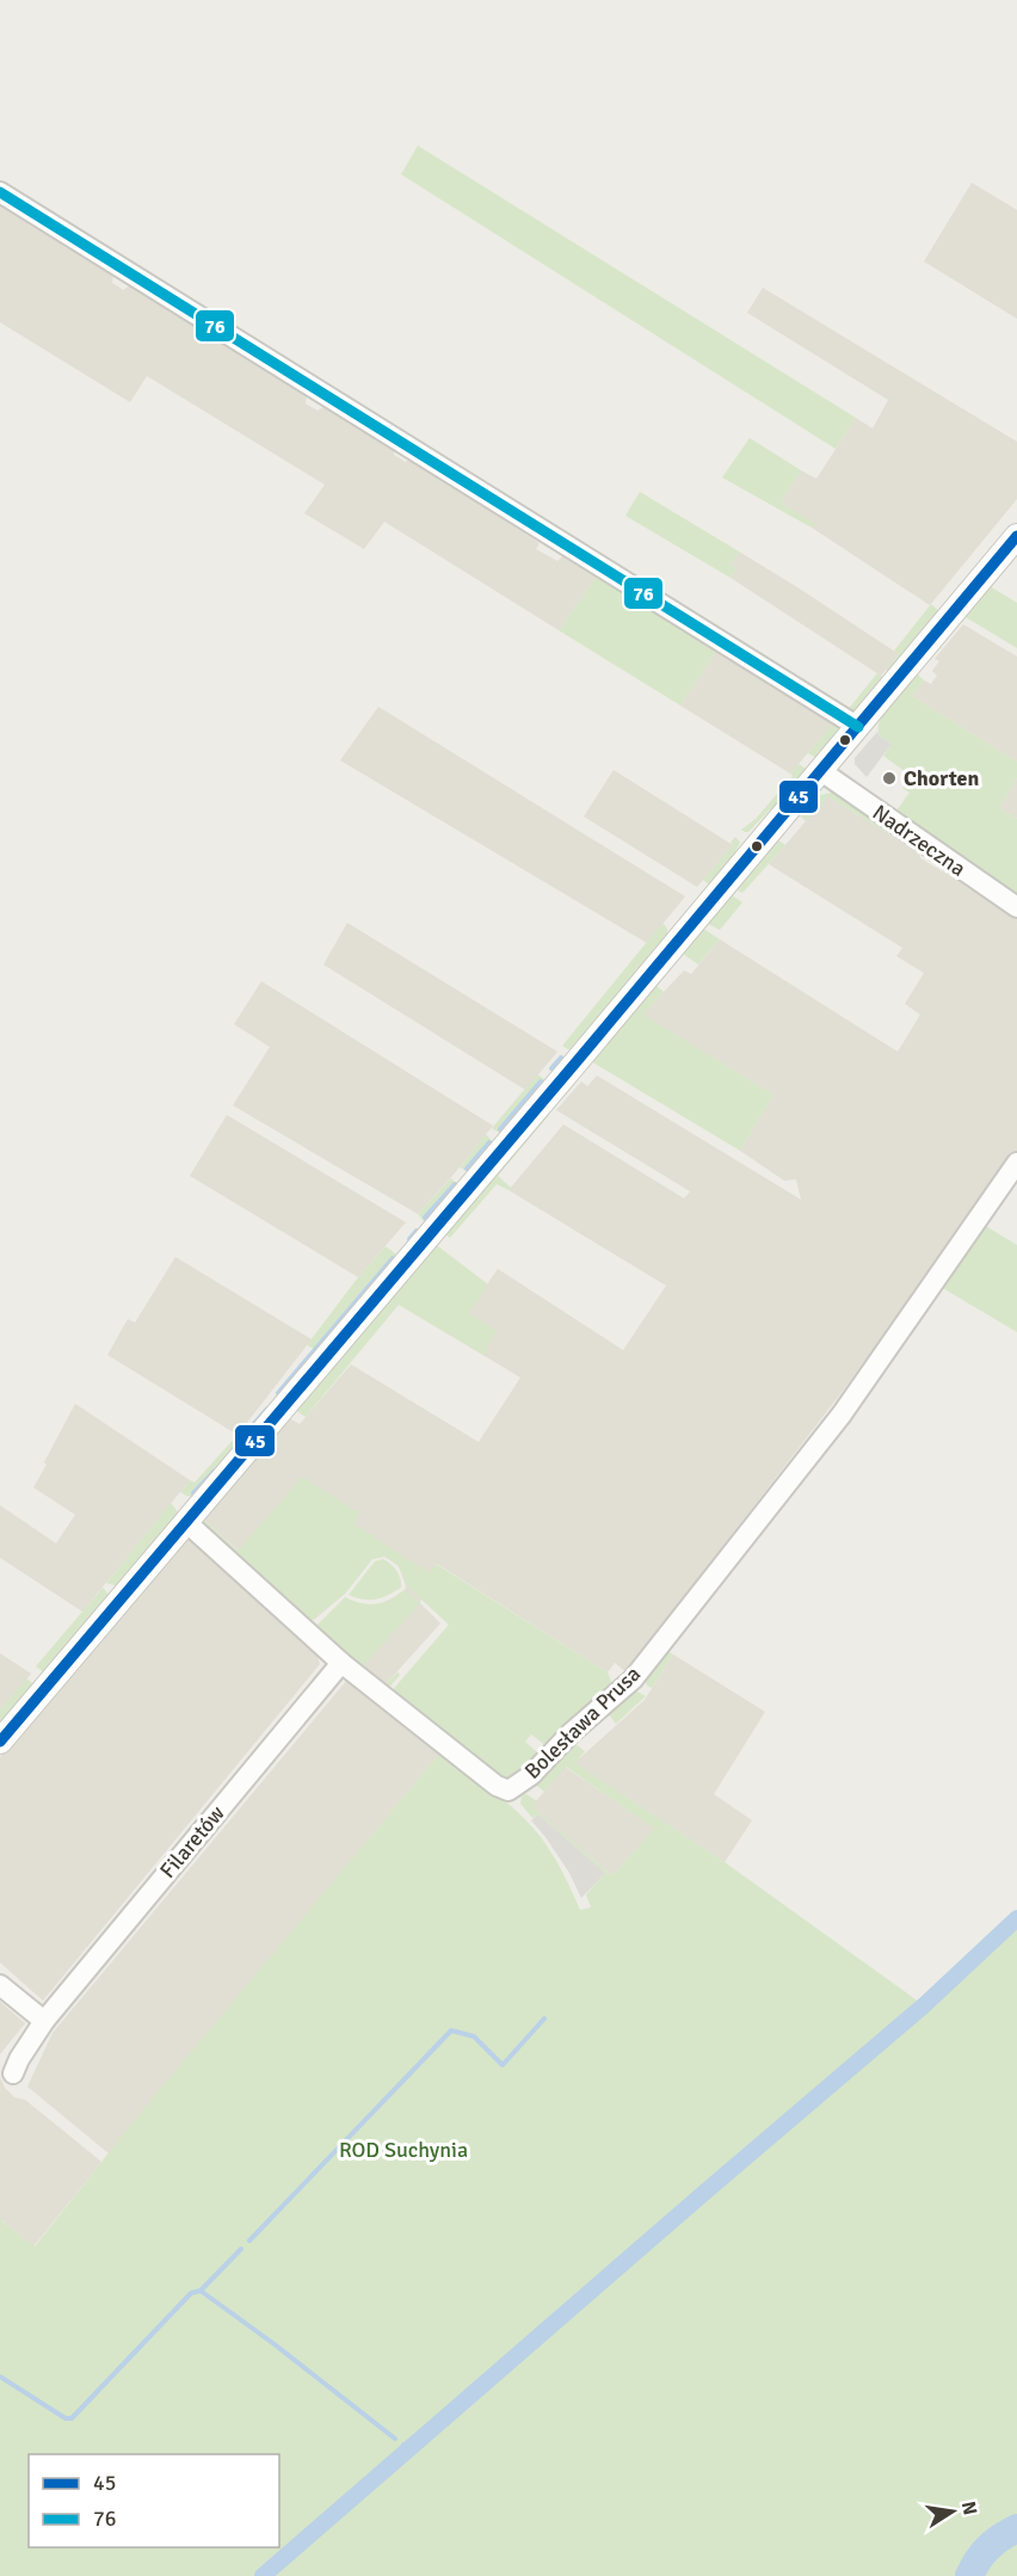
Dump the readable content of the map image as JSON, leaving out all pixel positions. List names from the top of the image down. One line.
{"streets":{"street":["Nadrzeczna","Bolesława Prusa","Filaretów"]},"crossings":[["Bolesława Prusa","Filaretów"]],"parks":["ROD Suchynia"],"places":["Chorten"],"lines":["transit line 76","transit line 45"],"legend":["45","76"],"north":"right"}
